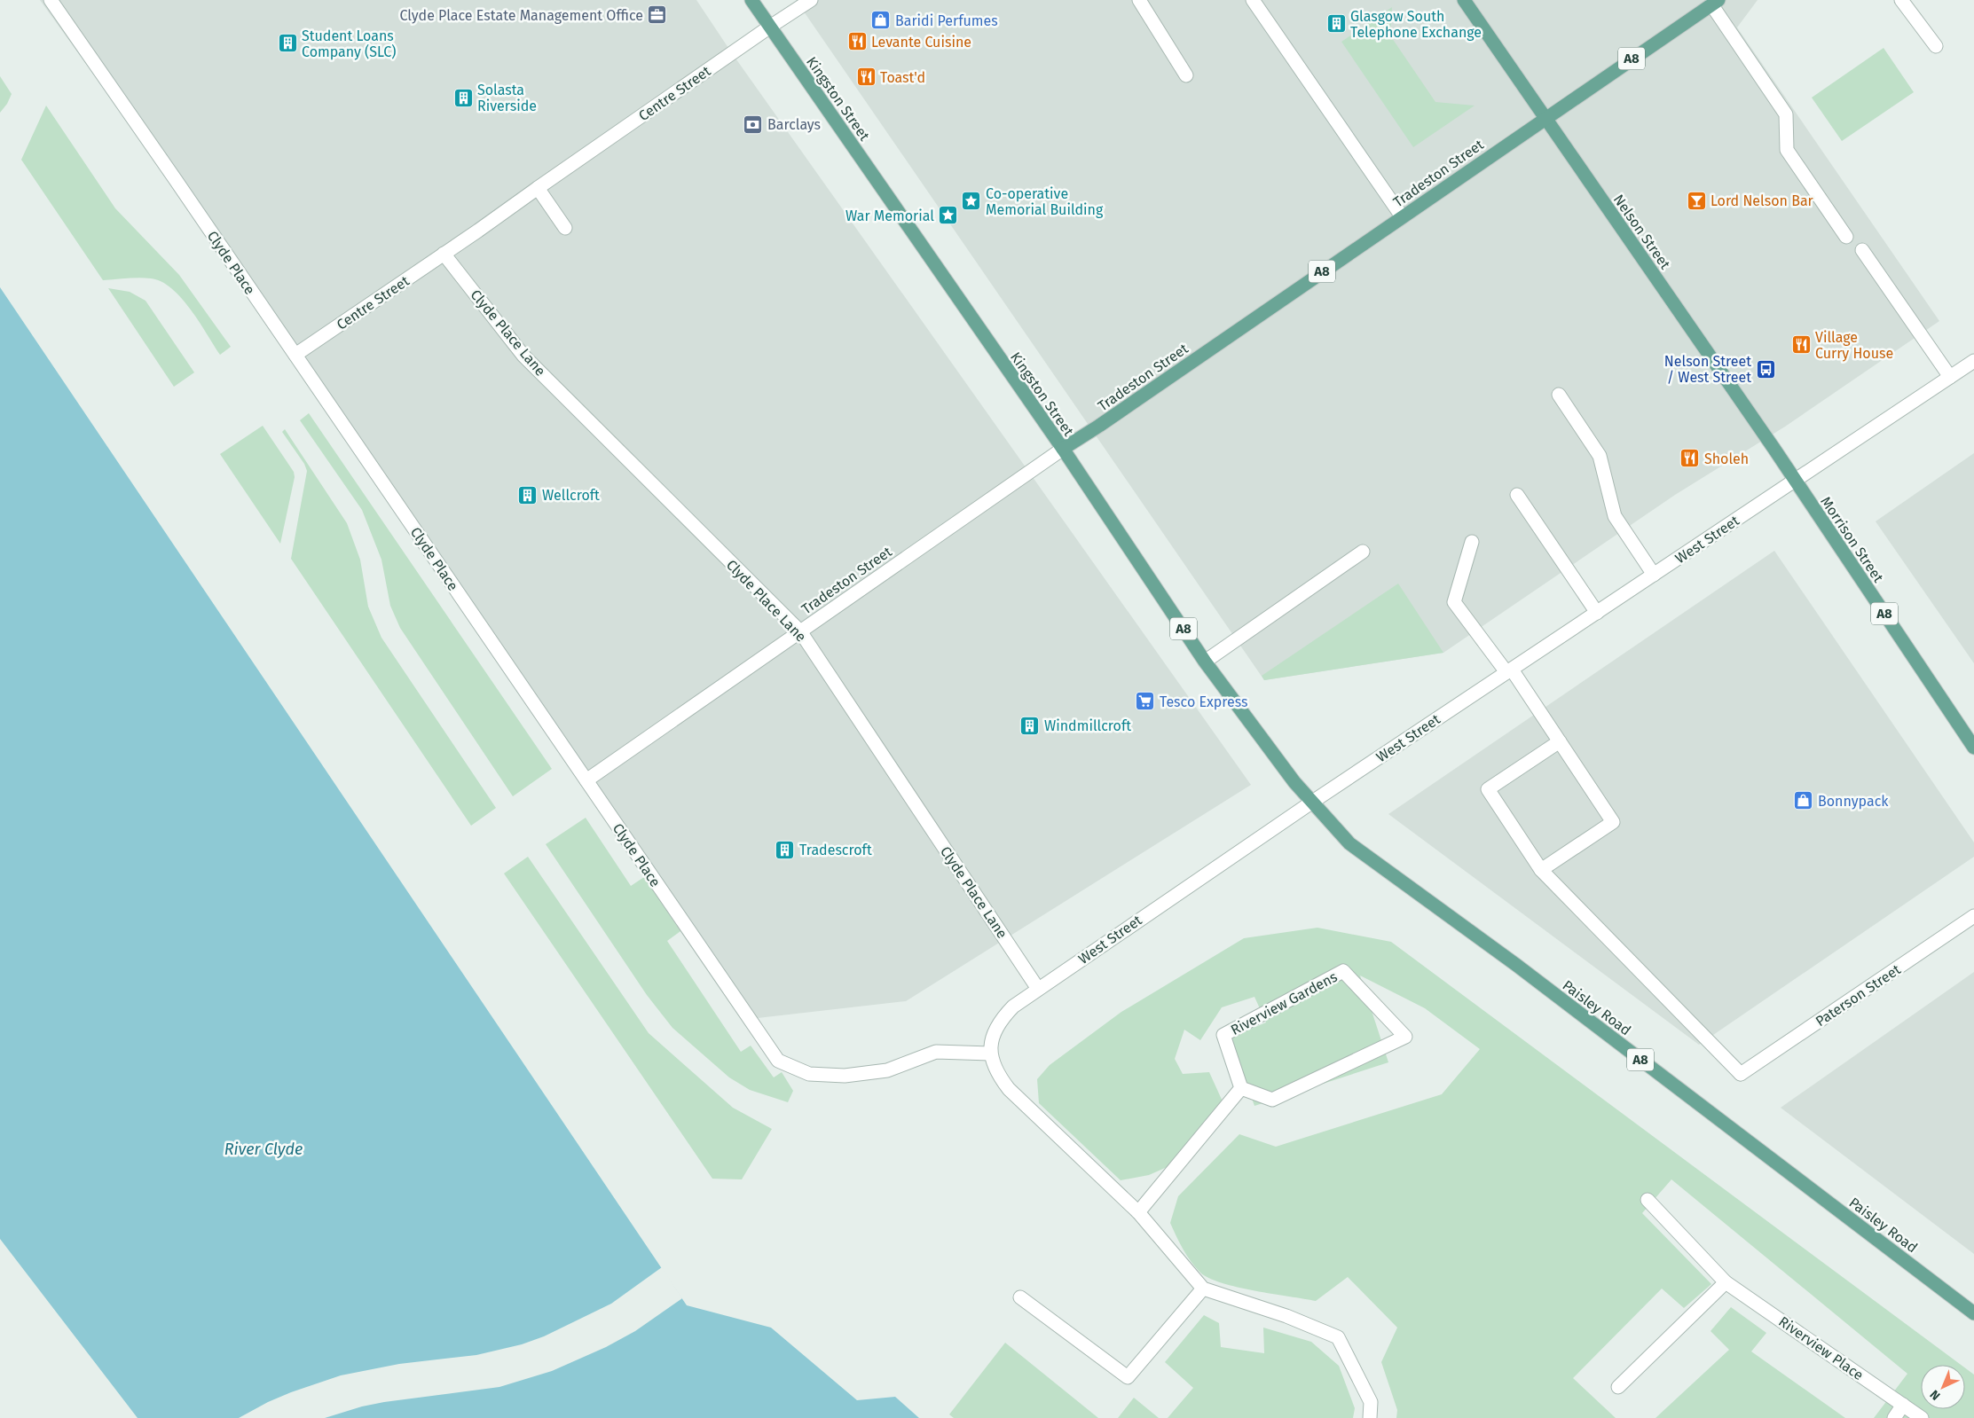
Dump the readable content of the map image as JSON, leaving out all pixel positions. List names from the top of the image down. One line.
{"streets":{"main road":["A8","Kingston Street","Tradeston Street","Nelson Street","Morrison Street","Paisley Road"],"street":["Centre Street","Clyde Place","Clyde Place Lane","West Street","Paterson Street","Riverview Gardens","Riverview Place"]},"crossings":[["Centre Street","Kingston Street"],["Centre Street","Clyde Place"],["Centre Street","Clyde Place Lane"],["Kingston Street","Tradeston Street"],["Kingston Street","West Street"],["Kingston Street","Paisley Road"],["Tradeston Street","Nelson Street"],["Tradeston Street","Clyde Place"],["Tradeston Street","Clyde Place Lane"],["Nelson Street","West Street"],["Nelson Street","Morrison Street"],["Clyde Place","West Street"],["Clyde Place Lane","West Street"],["West Street","Morrison Street"],["West Street","Paisley Road"]],"water":["River Clyde"],"places":{"office":["Clyde Place Estate Management Office"],"shop":["Baridi Perfumes","Bonnypack"],"building":["Glasgow South Telephone Exchange","Student Loans Company (SLC)","Solasta Riverside","Wellcroft","Windmillcroft","Tradescroft"],"restaurant":["Levante Cuisine","Toast'd","Village Curry House","Sholeh"],"bank":["Barclays"],"bar":["Lord Nelson Bar"],"place":["Co-operative Memorial Building","War Memorial"],"bus stop":["Nelson Street / West Street"],"supermarket":["Tesco Express"]},"north":"bottom left"}
